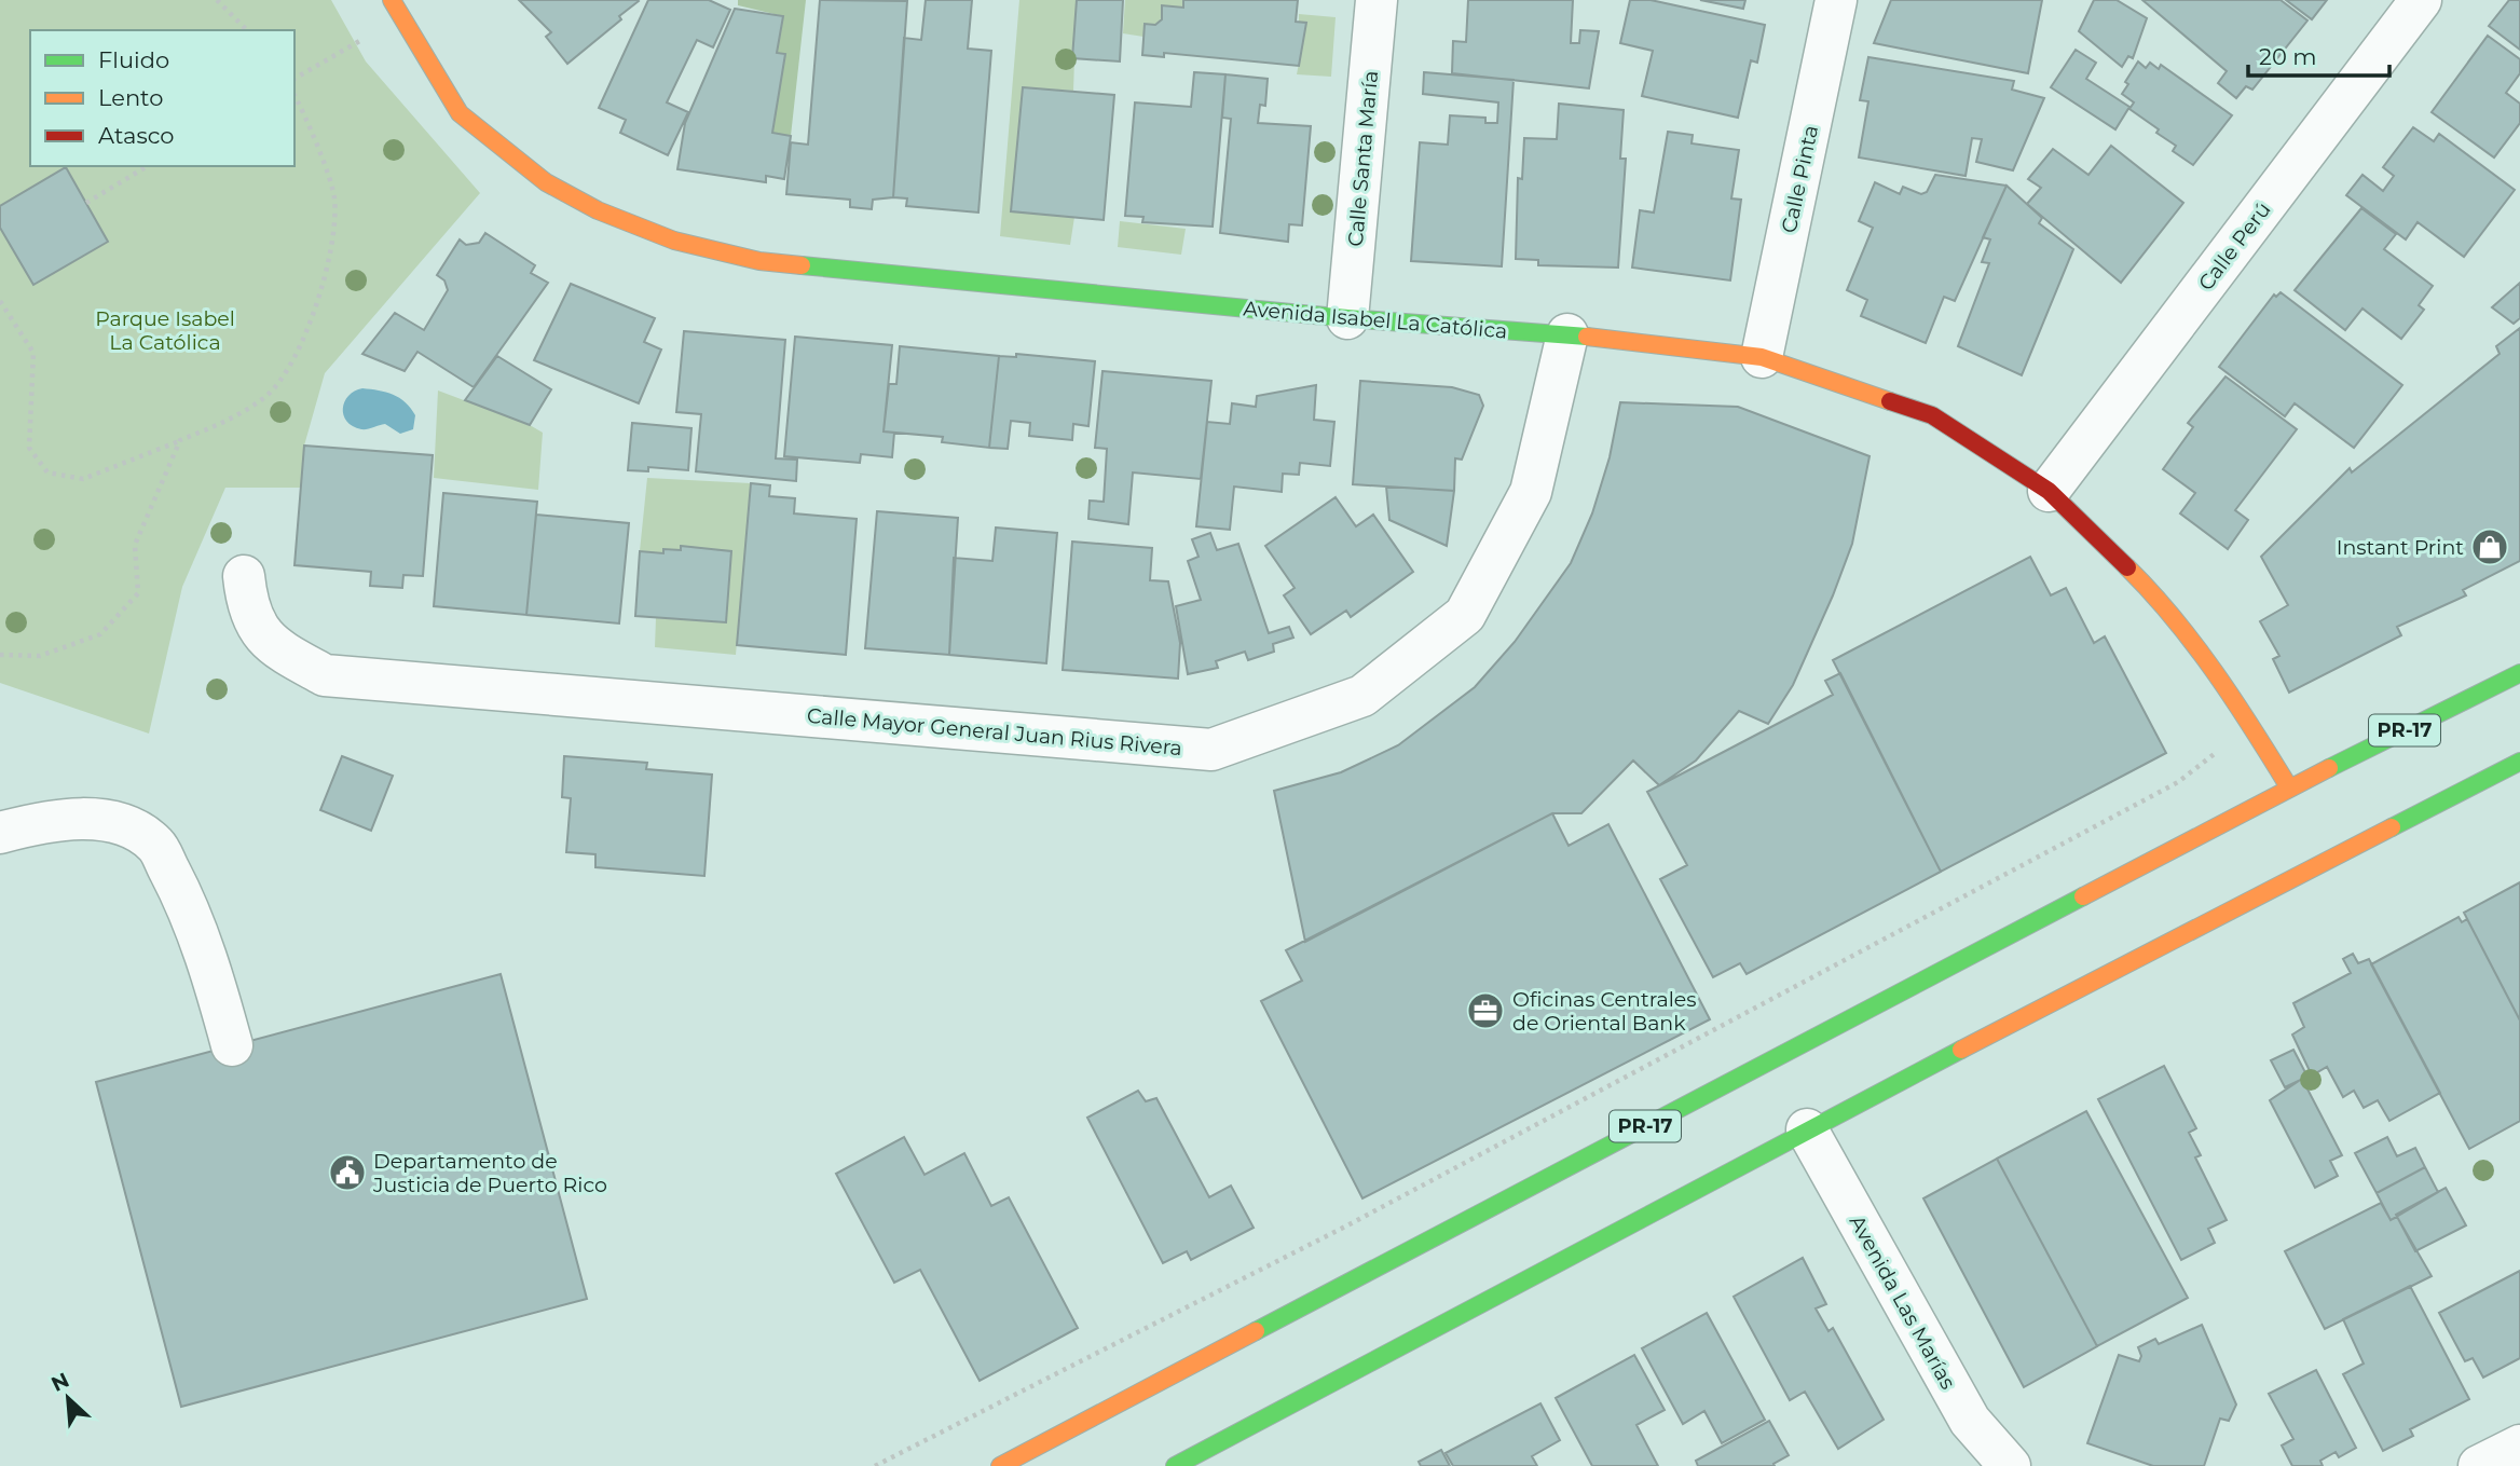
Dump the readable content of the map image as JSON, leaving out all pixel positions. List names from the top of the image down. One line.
{"streets":{"main road":["Avenida Isabel La Católica","PR-17"],"street":["Calle Santa María","Calle Pinta","Calle Perú","Calle Mayor General Juan Rius Rivera","Avenida Las Marías"]},"crossings":[["Calle Santa María","Avenida Isabel La Católica"],["Calle Pinta","Avenida Isabel La Católica"],["Calle Perú","Avenida Isabel La Católica"],["Avenida Isabel La Católica","PR-17"],["Avenida Isabel La Católica","Calle Mayor General Juan Rius Rivera"]],"parks":["Parque Isabel La Católica"],"places":{"shop":["Instant Print"],"office":["Oficinas Centrales de Oriental Bank"],"public building":["Departamento de Justicia de Puerto Rico"]},"legend":["Fluido","Lento","Atasco"],"scale_bar":"20 m","north":"top left"}
